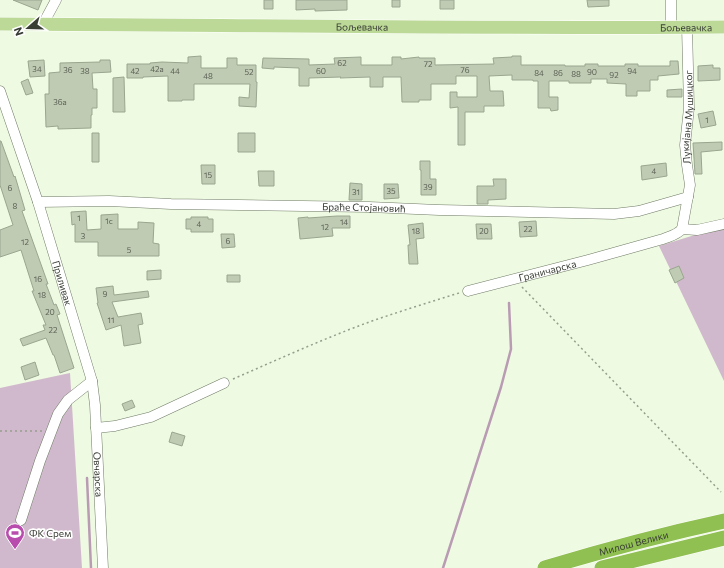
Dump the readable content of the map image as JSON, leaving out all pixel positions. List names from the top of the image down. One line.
{"streets":{"highway":["Милош Велики"],"main road":["Бољевачка"],"street":["Лукијана Мушицког","Браће Стојановић","Граничарска","Приливак","Овчарска"]},"crossings":[["Бољевачка","Лукијана Мушицког"],["Лукијана Мушицког","Браће Стојановић"],["Лукијана Мушицког","Граничарска"],["Браће Стојановић","Приливак"],["Приливак","Овчарска"]],"places":{"sports":["ФК Срем"]},"house_numbers":["62","72","34","42a","36","76","38","42","44","60","94","52","90","84","86","88","92","48","36a","1","4","15","39","6","35","31","8","1","1c","14","4","12","22","18","20","3","6","12","5","16","9","18","20","11","22"],"north":"left"}
